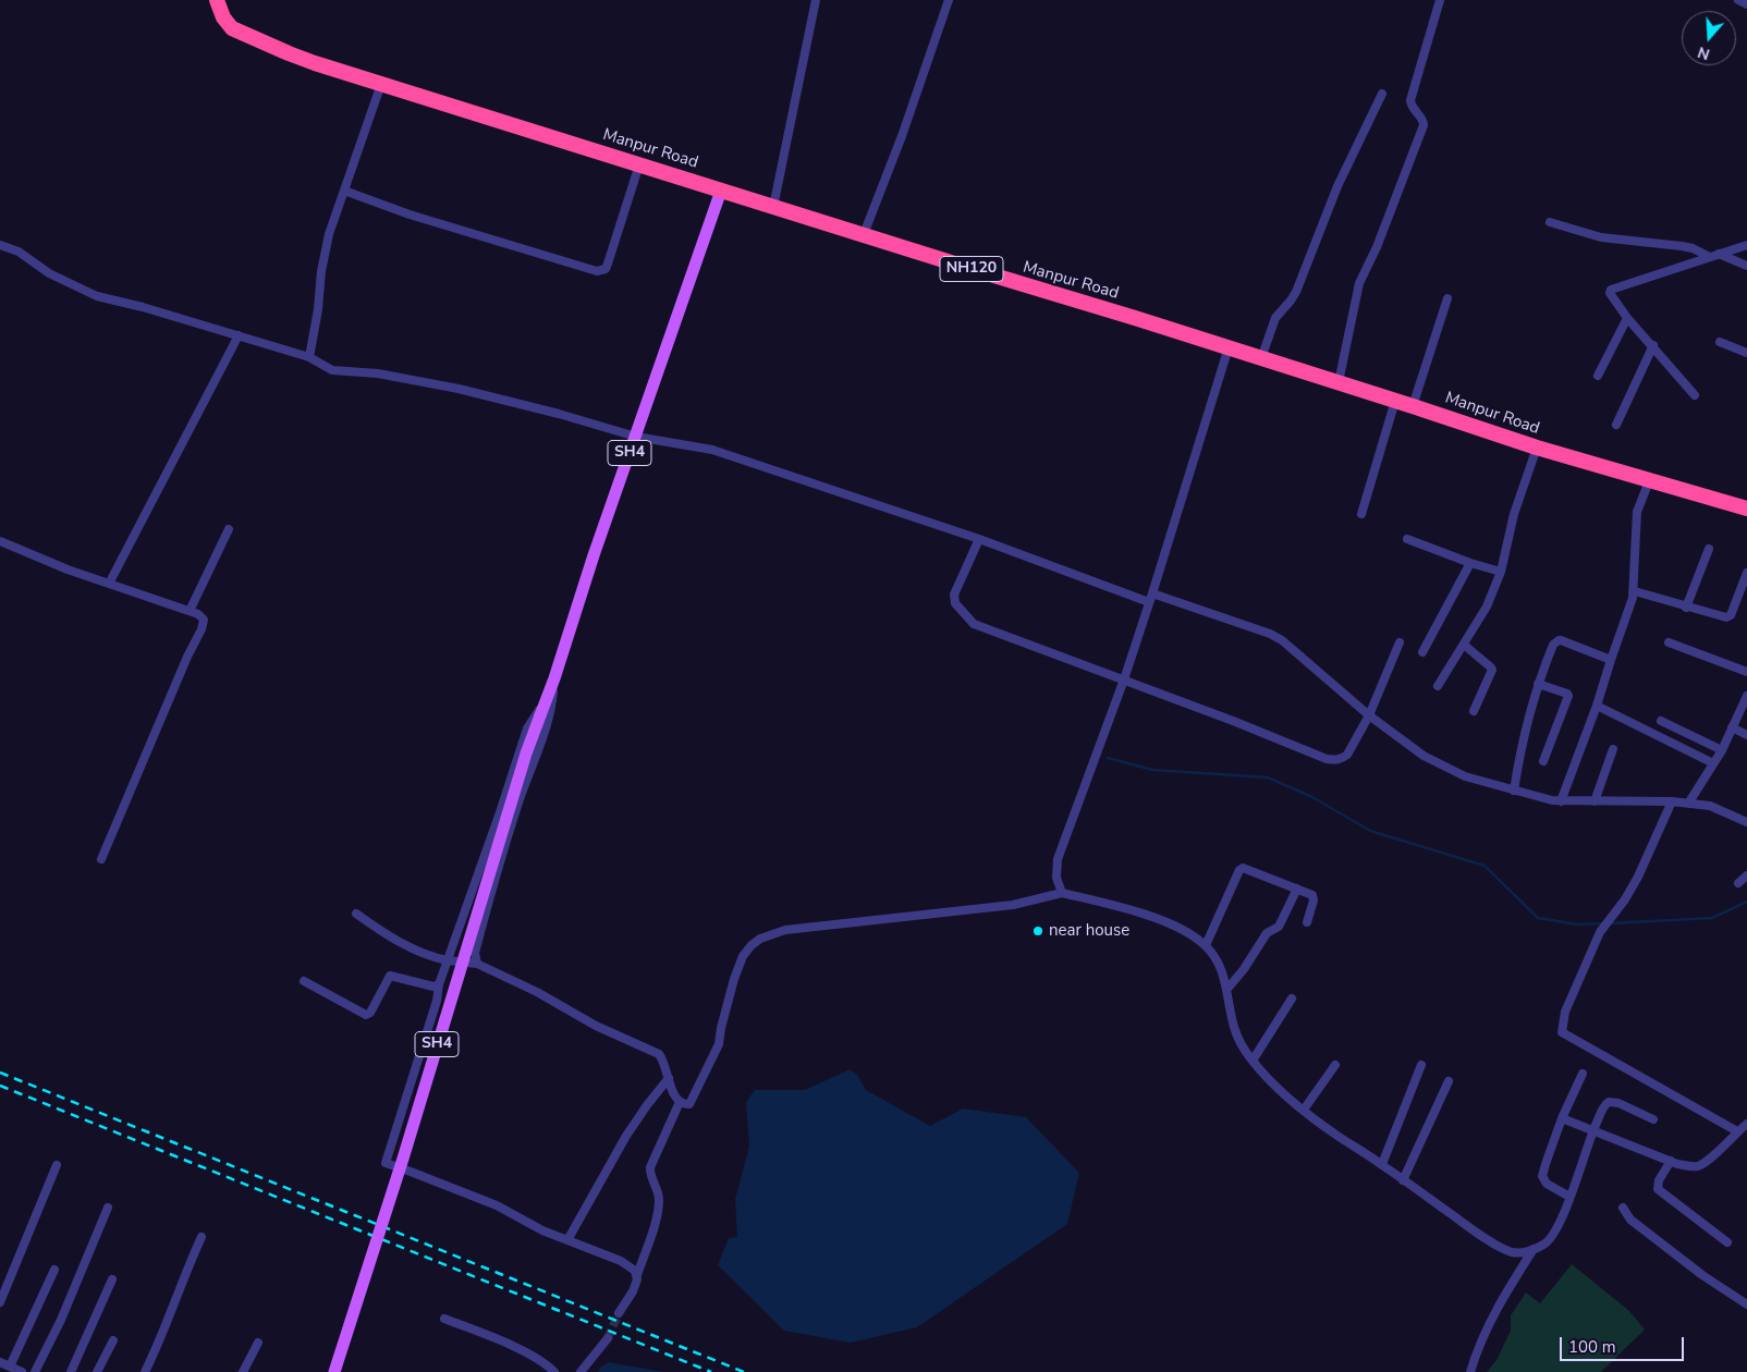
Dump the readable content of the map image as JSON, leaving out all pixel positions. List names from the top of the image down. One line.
{"streets":{"highway":["Manpur Road","NH120"],"main road":["SH4"]},"crossings":[["Manpur Road","SH4"]],"places":["near house"],"scale_bar":"100 m","north":"bottom"}
